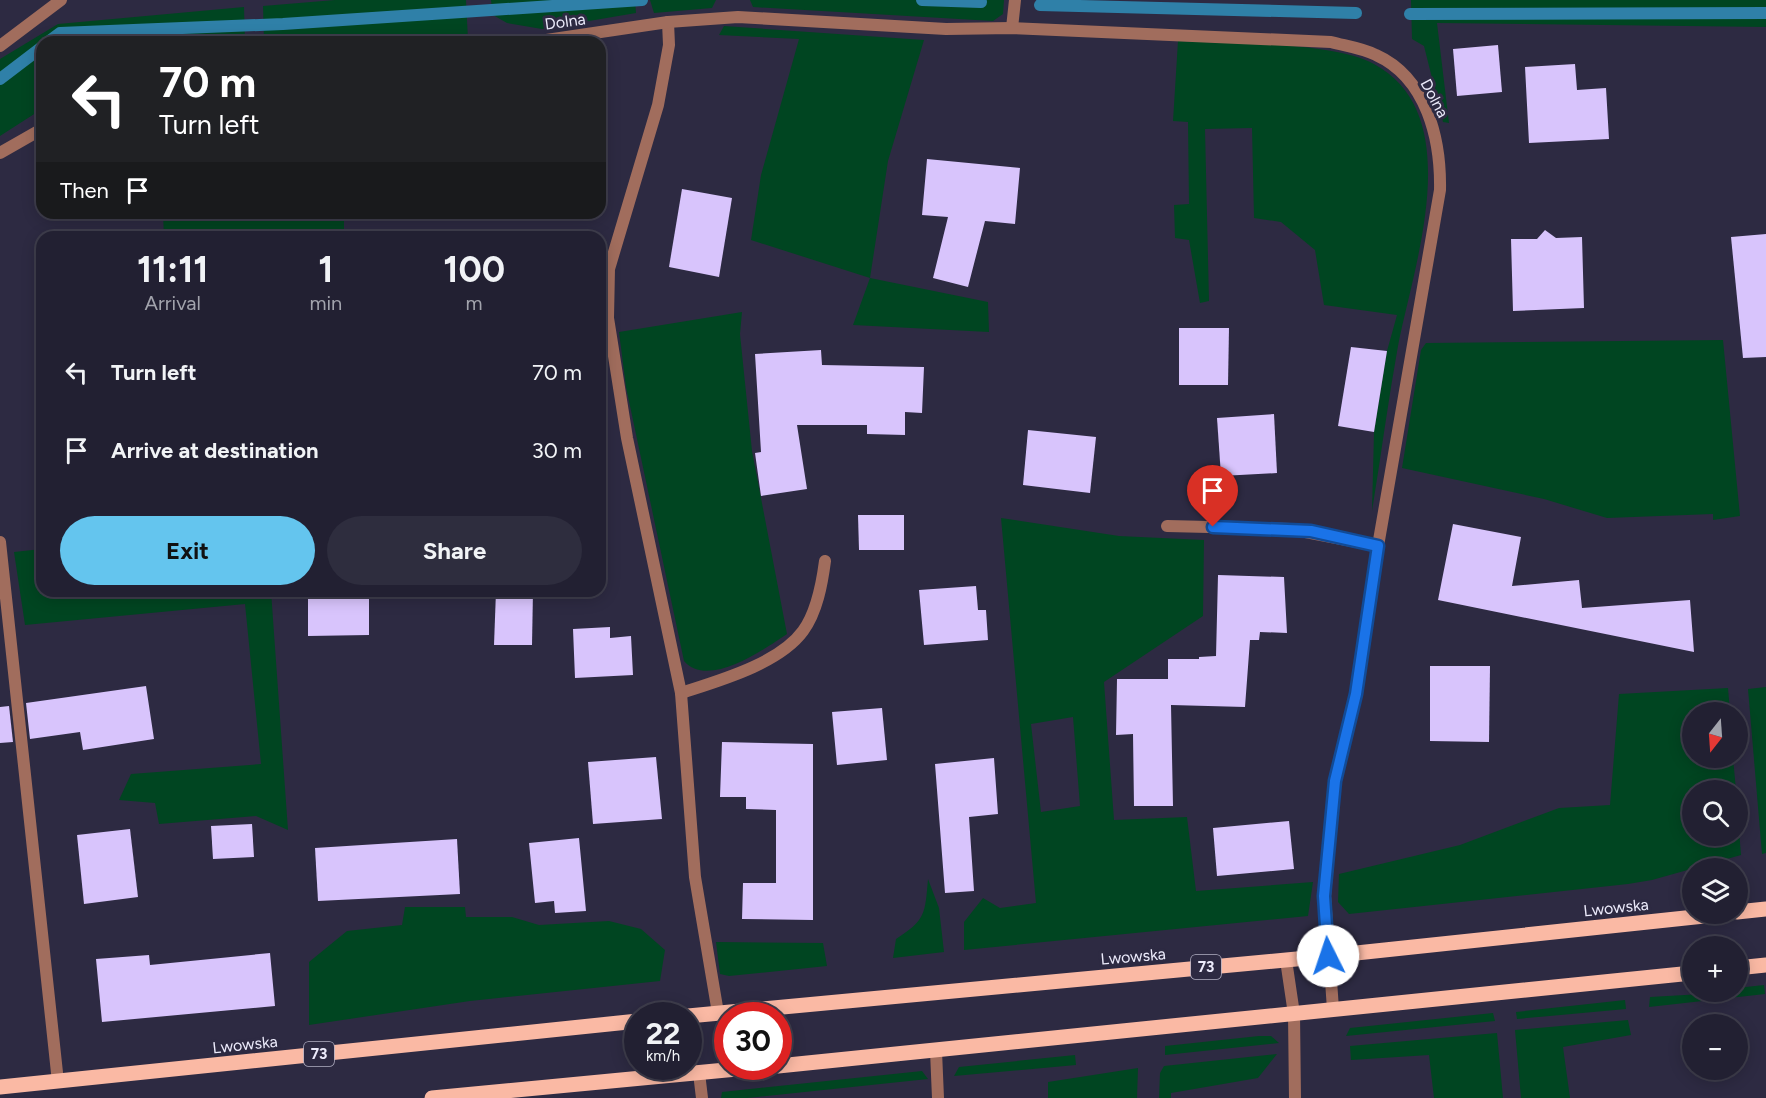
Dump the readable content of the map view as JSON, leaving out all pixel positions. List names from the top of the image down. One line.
{"streets":{"main road":["Lwowska","73"],"street":["Dolna"]},"crossings":[["Dolna","Lwowska"]],"north":"bottom","page":{"turn":["70 m","Turn left"],"then":"Then","eta":["11:11","Arrival","1","min","100","m"],"list":[{"name":"Turn left","value":"70 m"},{"name":"Arrive at destination","value":"30 m"}],"buttons":["Exit","Share"],"map_buttons":["+","−"],"speed":"22 km/h","limit":"30"}}
